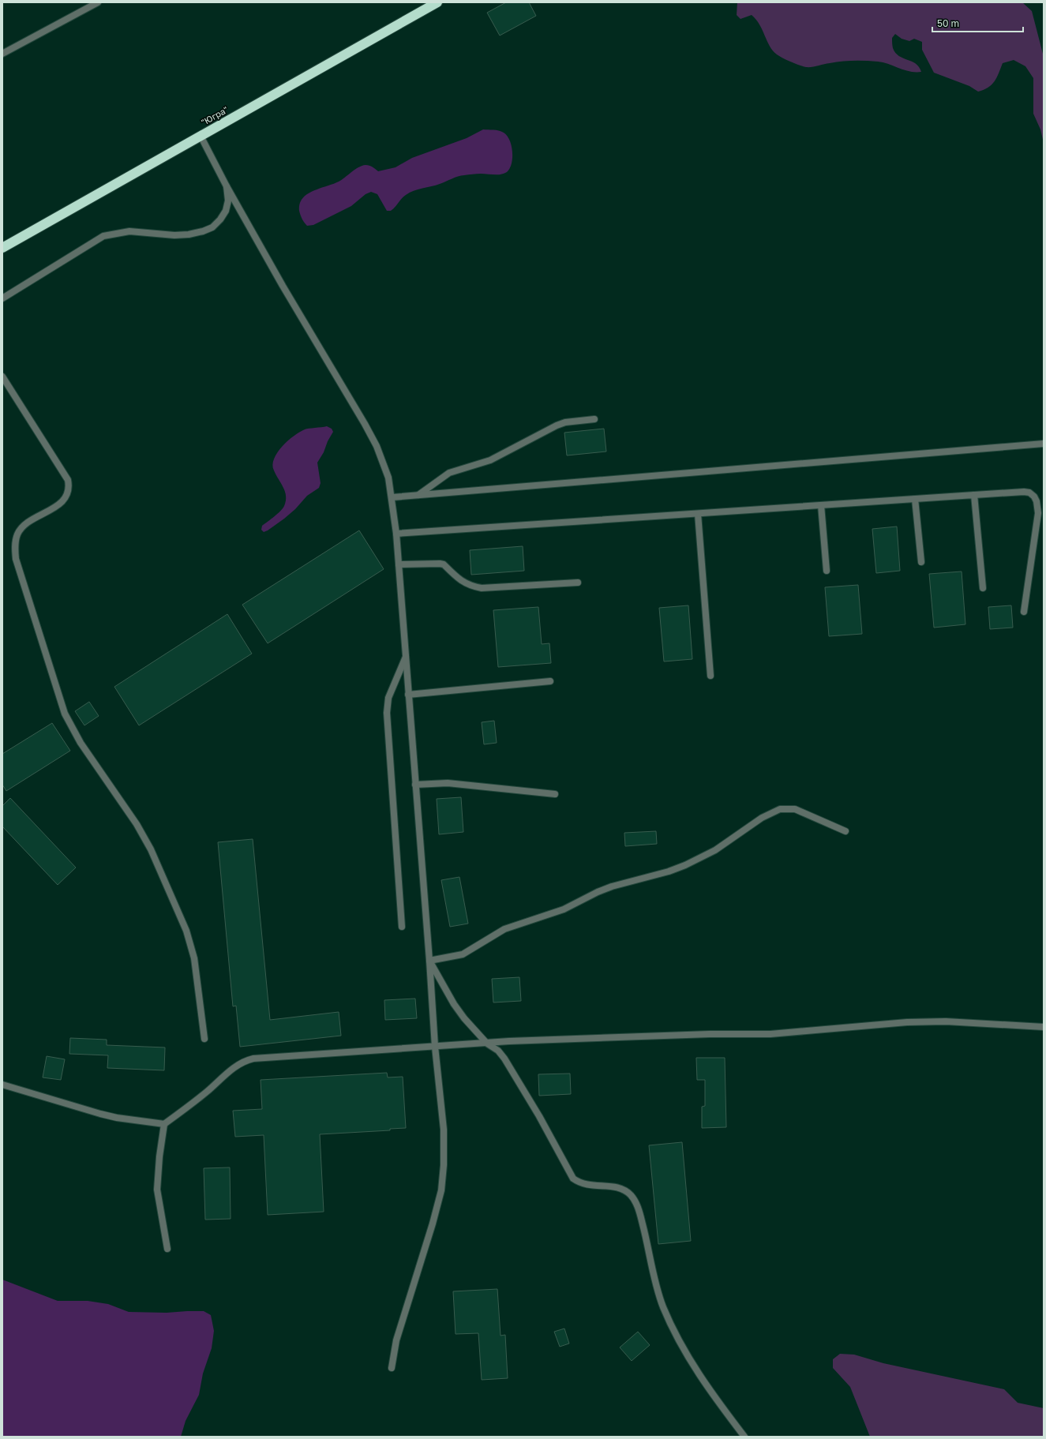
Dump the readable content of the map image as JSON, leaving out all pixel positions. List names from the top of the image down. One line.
{"streets":{"highway":["\"Югра\""]},"scale_bar":"50 m"}
